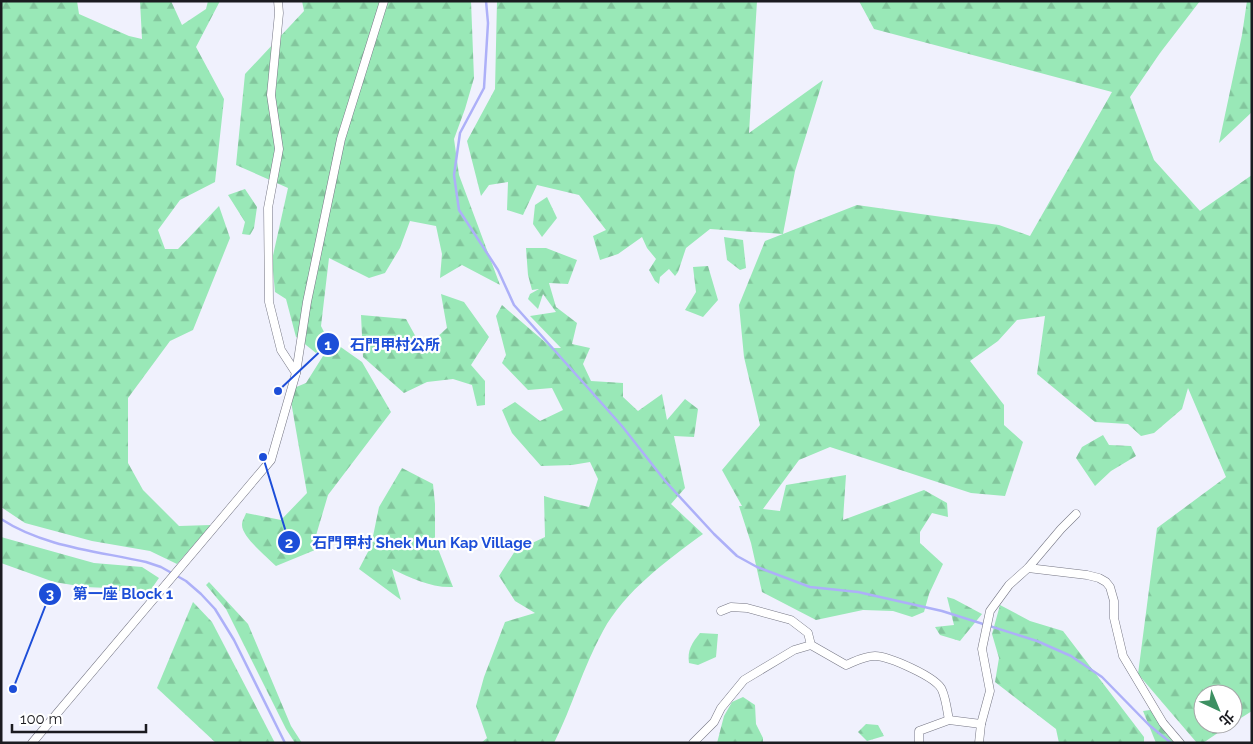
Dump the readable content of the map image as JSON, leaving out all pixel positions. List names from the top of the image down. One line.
{"places":["石門甲村公所","石門甲村 Shek Mun Kap Village","第一座 Block 1"],"scale_bar":"100 m","north":"bottom right"}
